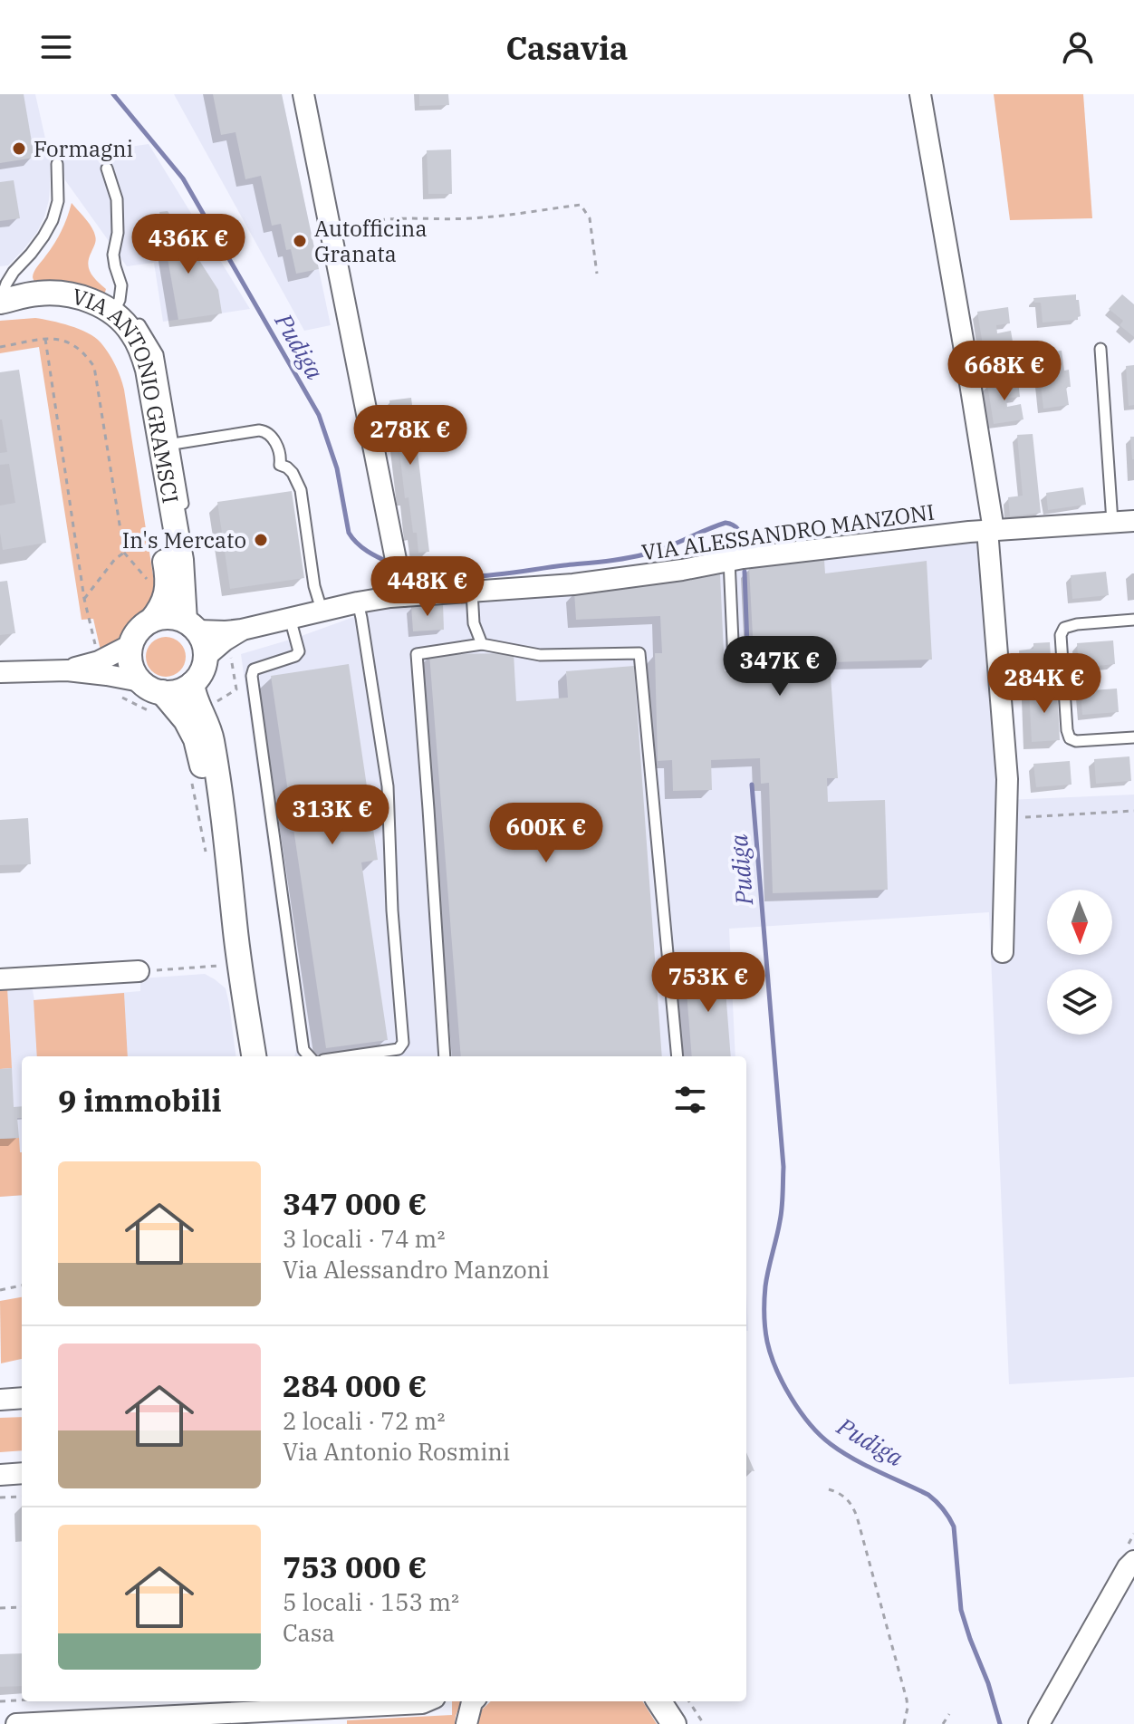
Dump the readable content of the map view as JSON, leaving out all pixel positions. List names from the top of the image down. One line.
{"streets":{"street":["VIA ANTONIO GRAMSCI","VIA ALESSANDRO MANZONI"]},"water":["Pudiga"],"places":["Formagni","Autofficina Granata","In's Mercato"],"north":"bottom","page":{"header":"Casavia","price":["436K €","668K €","278K €","448K €","347K €","284K €","313K €","600K €","753K €"],"heading":"9 immobili","list":[{"name":"347 000 €","note":"3 locali · 74 m² · Via Alessandro Manzoni"},{"name":"284 000 €","note":"2 locali · 72 m² · Via Antonio Rosmini"},{"name":"753 000 €","note":"5 locali · 153 m² · Casa"}]}}
